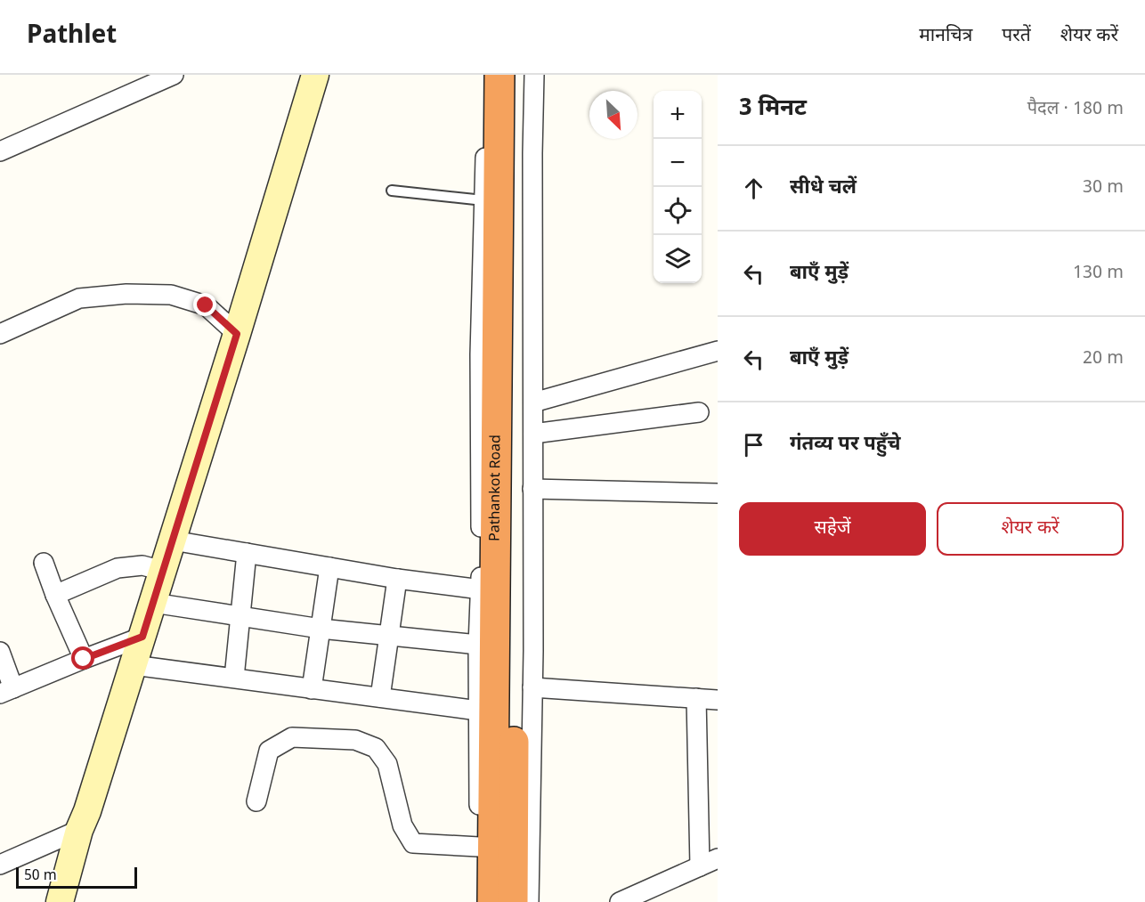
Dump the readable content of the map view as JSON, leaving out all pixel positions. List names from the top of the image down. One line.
{"streets":{"highway":["Pathankot Road"]},"scale_bar":"50 m","north":"bottom right","page":{"header":"Pathlet","nav":["मानचित्र","परतें","शेयर करें"],"heading":["3 मिनट","पैदल · 180 m"],"map_buttons":["+","−"],"list":[["सीधे चलें","30 m"],["बाएँ मुड़ें","130 m"],["बाएँ मुड़ें","20 m"],"गंतव्य पर पहुँचे"],"buttons":["सहेजें","शेयर करें"],"scale":"50 m"}}
